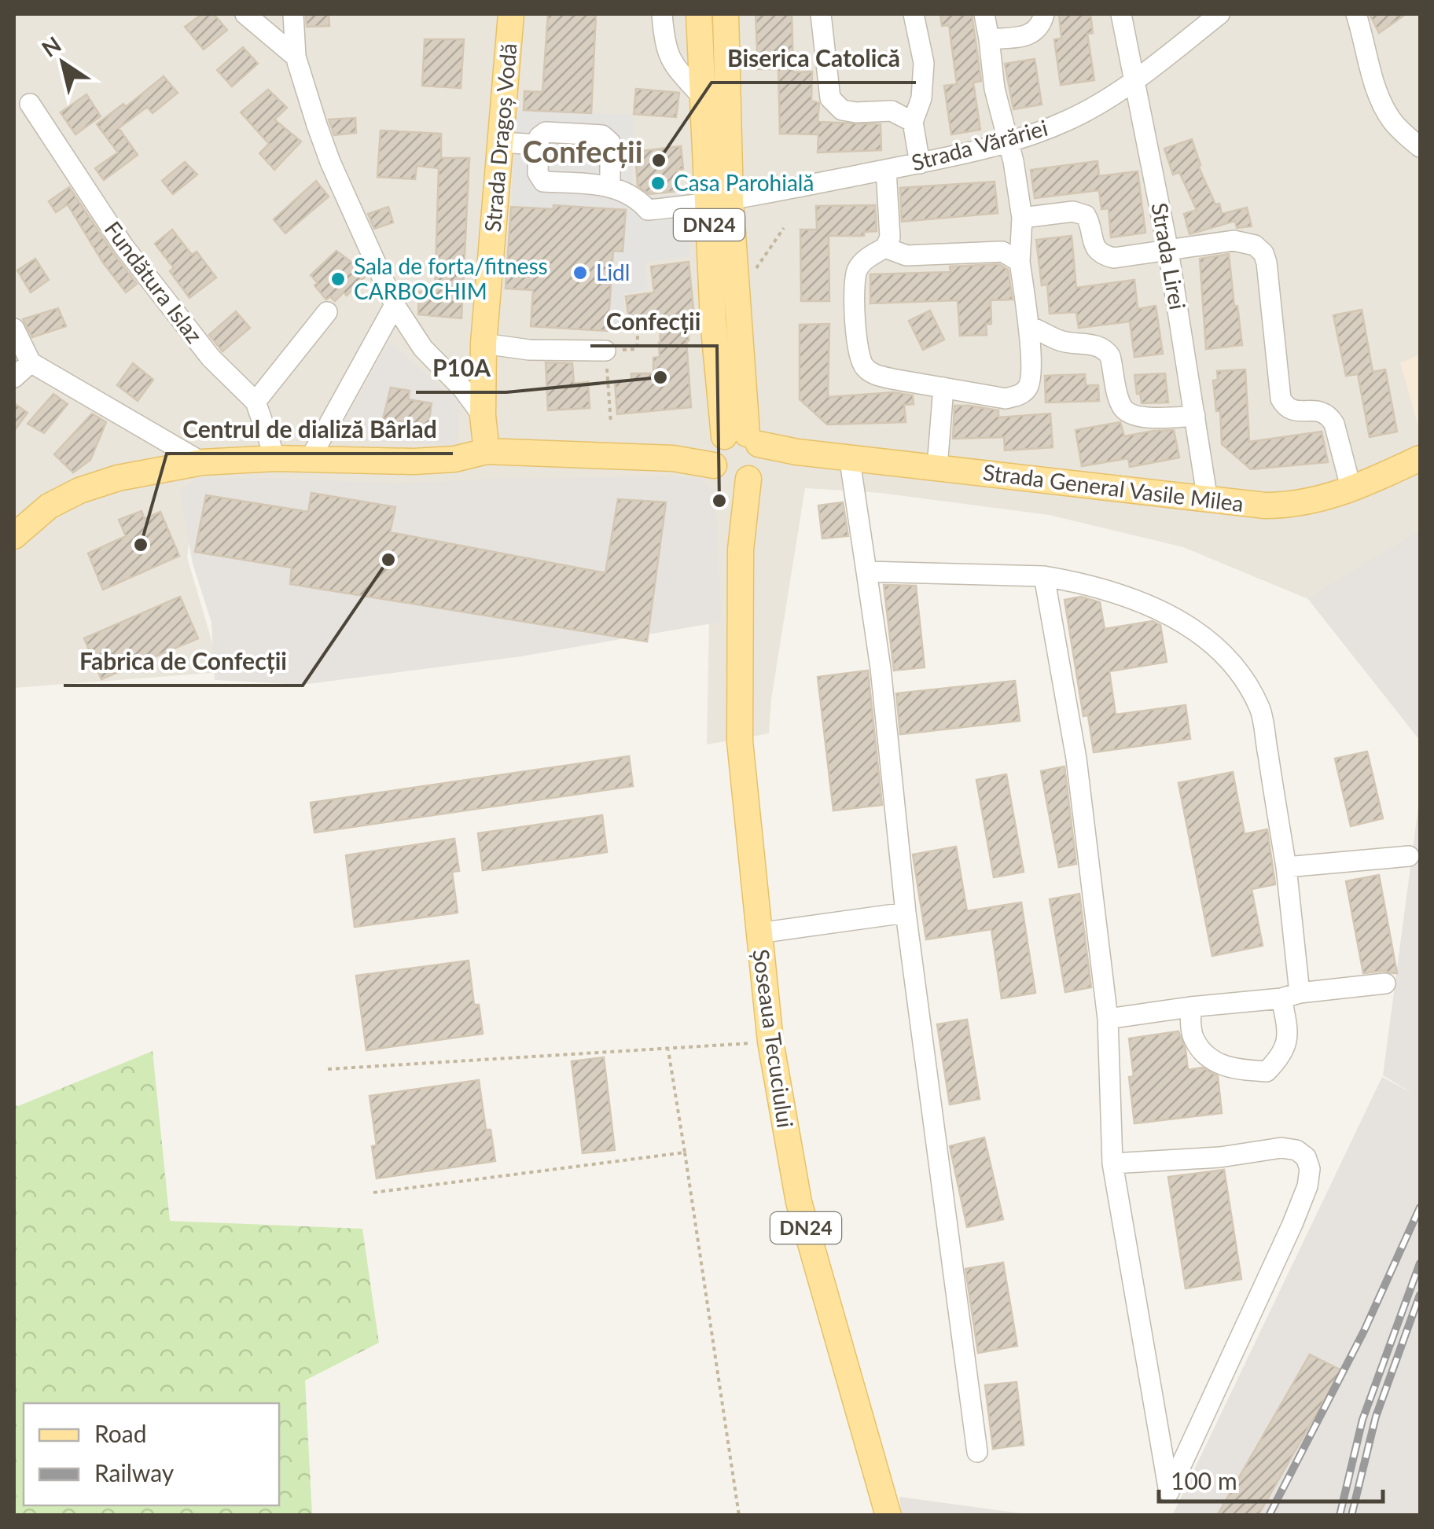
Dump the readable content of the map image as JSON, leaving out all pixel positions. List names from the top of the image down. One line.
{"streets":{"main road":["Strada Dragoș Vodă","DN24","Strada General Vasile Milea","Șoseaua Tecuciului"],"street":["Strada Vărăriei","Strada Lirei","Fundătura Islaz"]},"crossings":[["Strada Vărăriei","DN24"],["Strada Vărăriei","Strada Lirei"],["DN24","Strada General Vasile Milea"],["DN24","Șoseaua Tecuciului"],["Strada Lirei","Strada General Vasile Milea"],["Strada General Vasile Milea","Șoseaua Tecuciului"]],"districts":["Confecții"],"places":["Biserica Catolică","Casa Parohială","Lidl","Sala de forta/fitness CARBOCHIM","P10A","Confecții","Centrul de dializă Bârlad","Fabrica de Confecții"],"legend":["Road","Railway"],"scale_bar":"100 m","north":"top left"}
